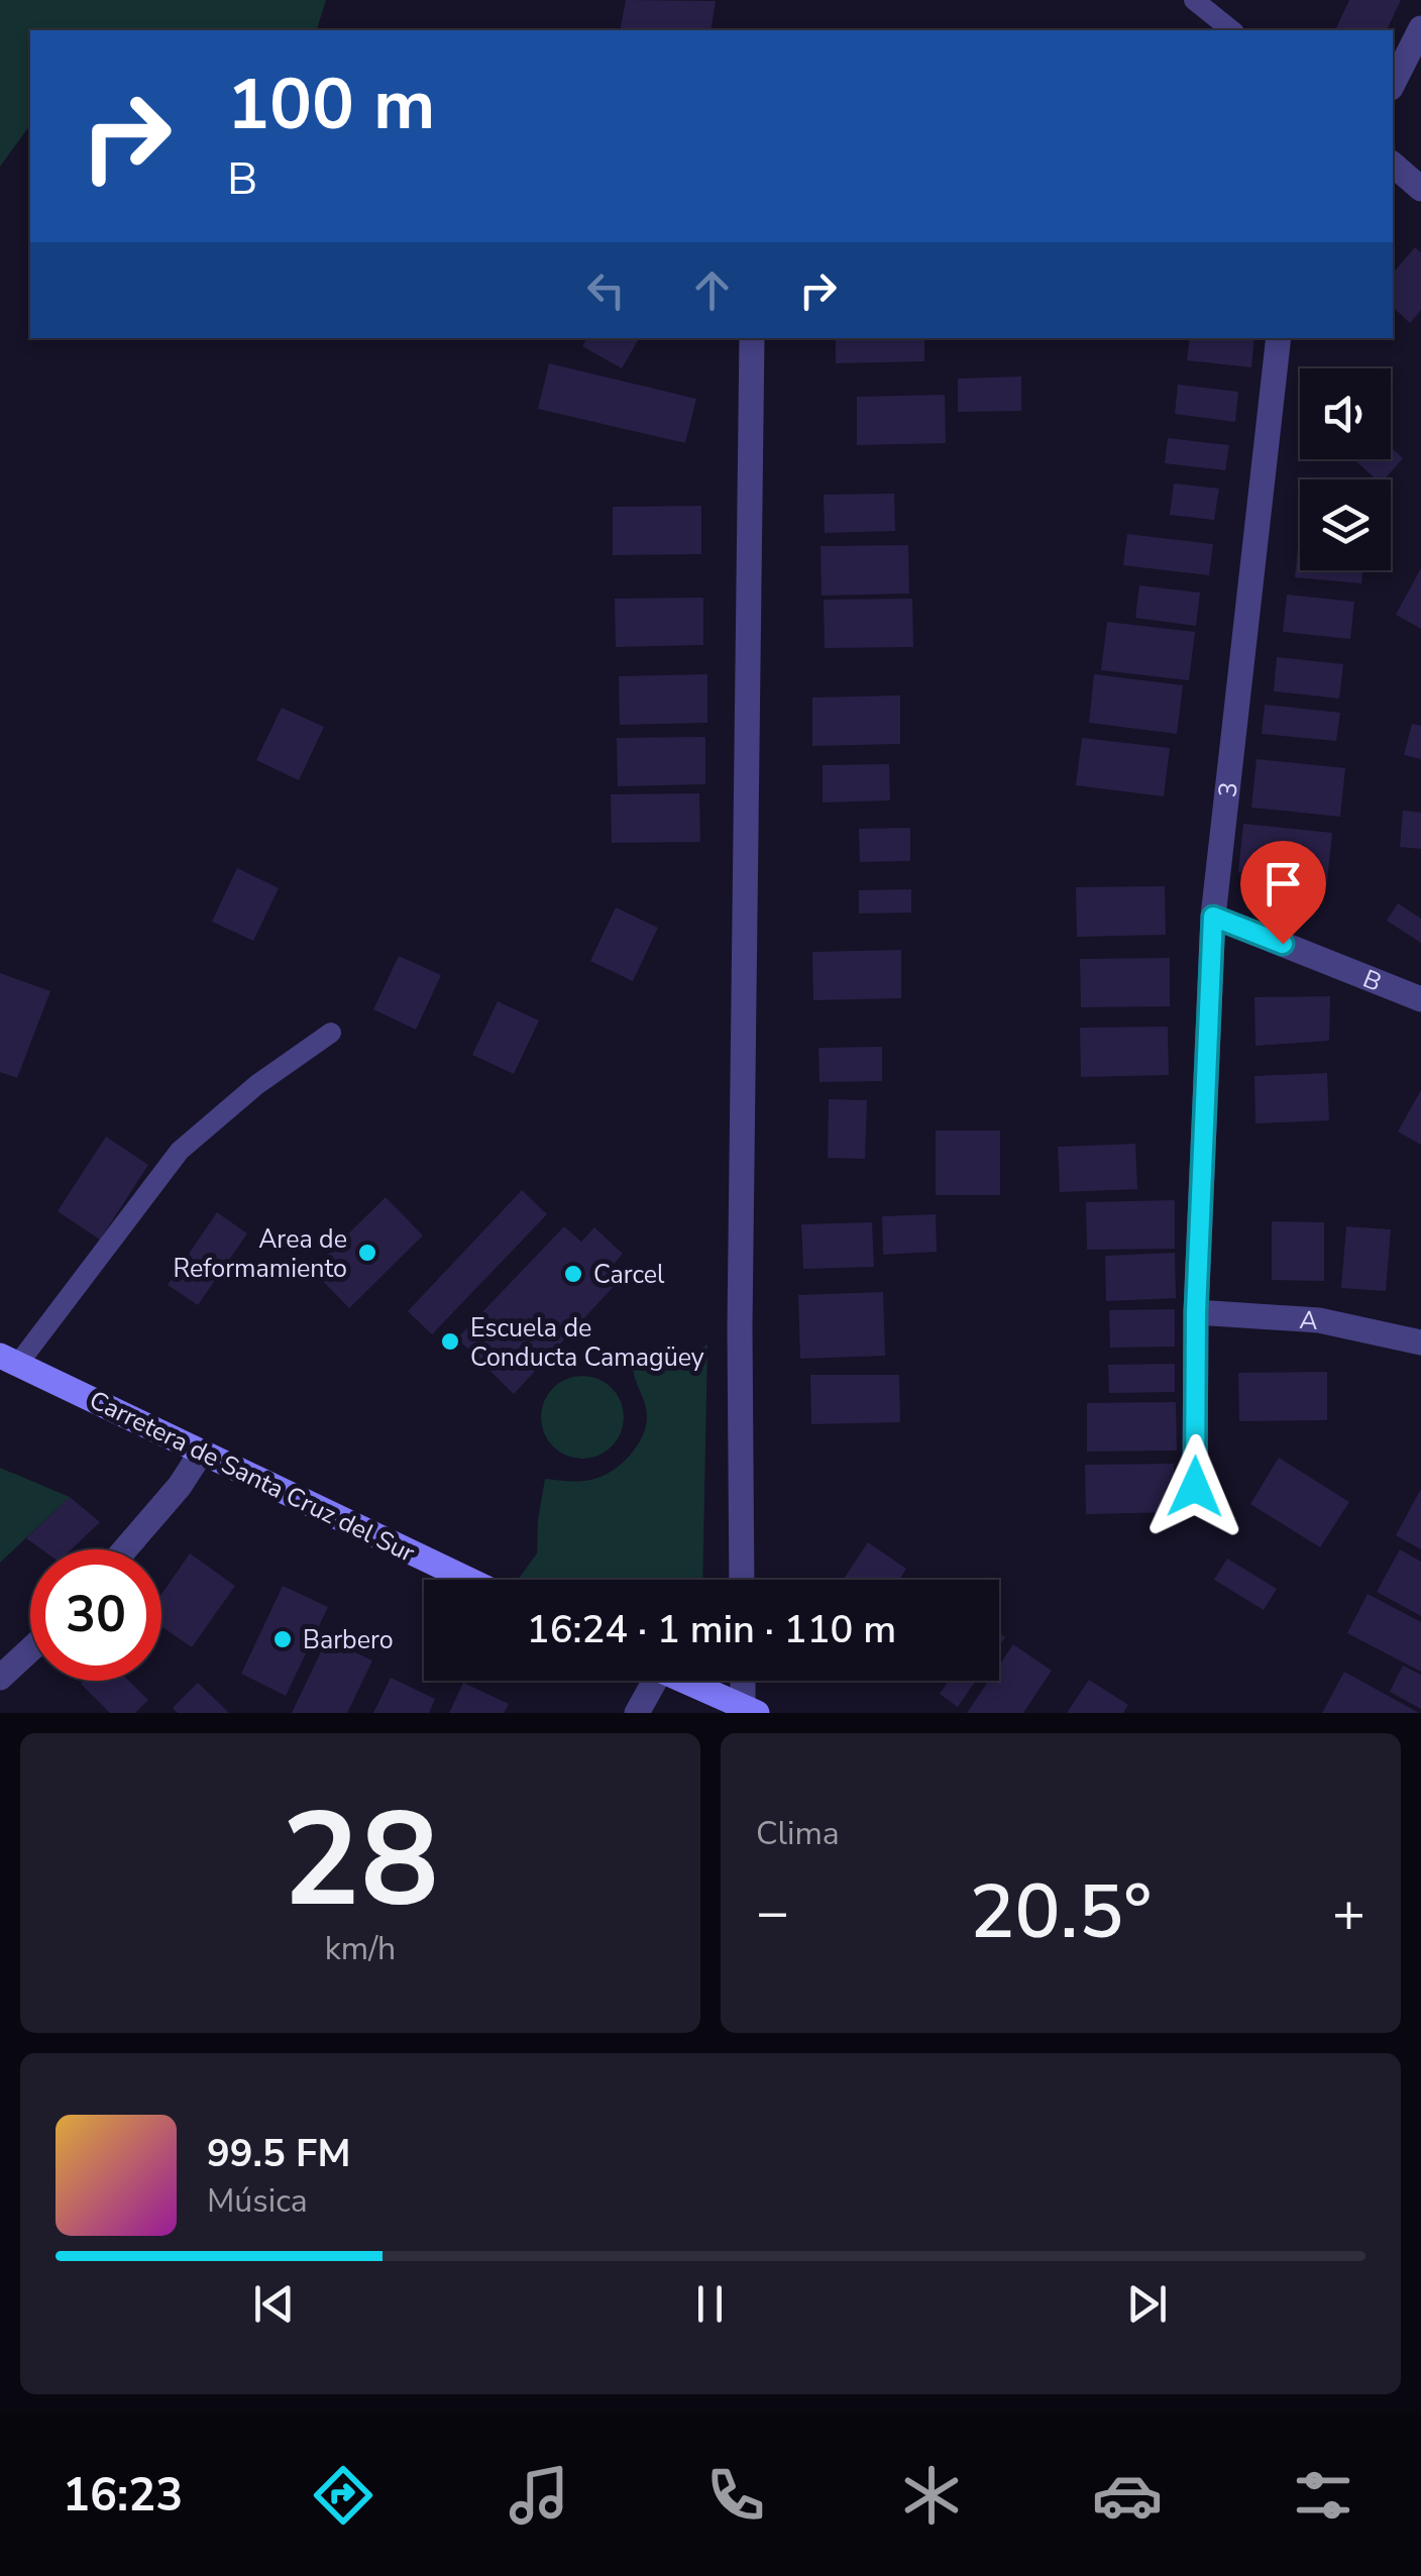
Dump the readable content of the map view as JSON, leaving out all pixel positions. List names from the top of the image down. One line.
{"streets":{"main road":["Carretera de Santa Cruz del Sur"],"street":["3","B","A"]},"crossings":[["3","B"],["3","A"]],"places":["Area de Reformamiento","Carcel","Escuela de Conducta Camagüey","Barbero"],"page":{"turn":["100 m","B"],"limit":"30","trip":"16:24 · 1 min · 110 m","tile":[["28","km/h"],"Clima"],"heat":["−","20.5°","+"],"song":["99.5 FM","Música"],"tabs":"16:23"}}
